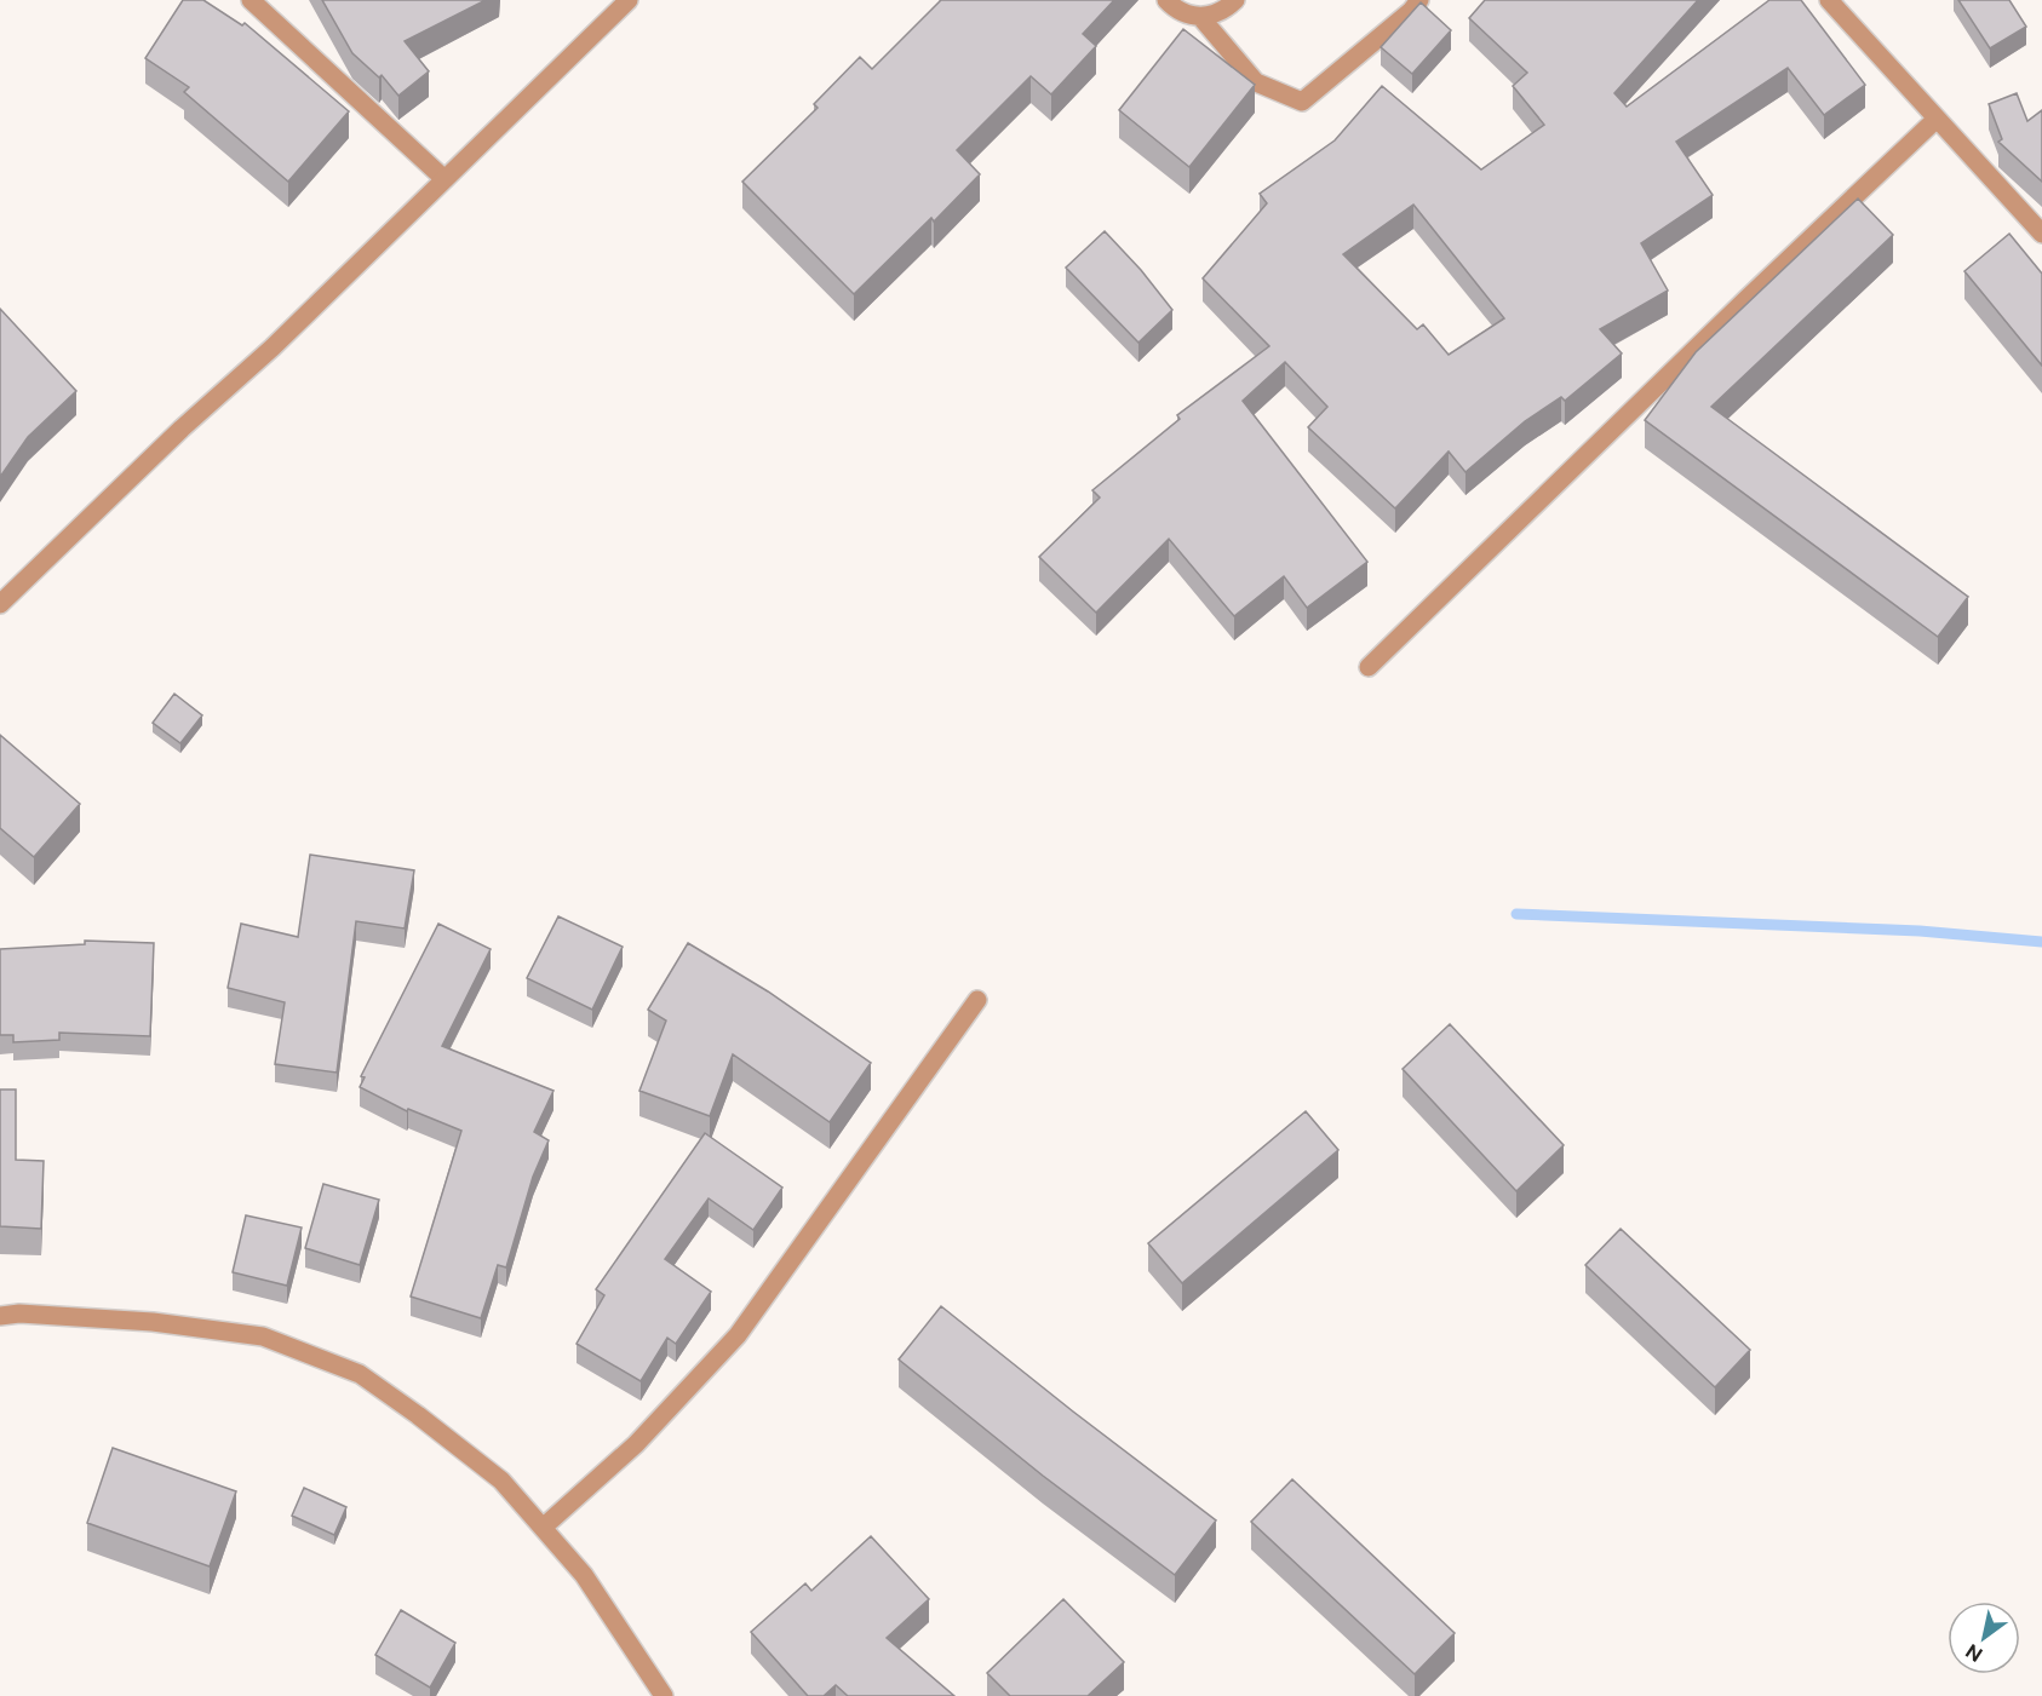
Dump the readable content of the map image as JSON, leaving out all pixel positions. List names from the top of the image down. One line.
{"north":"bottom left"}
